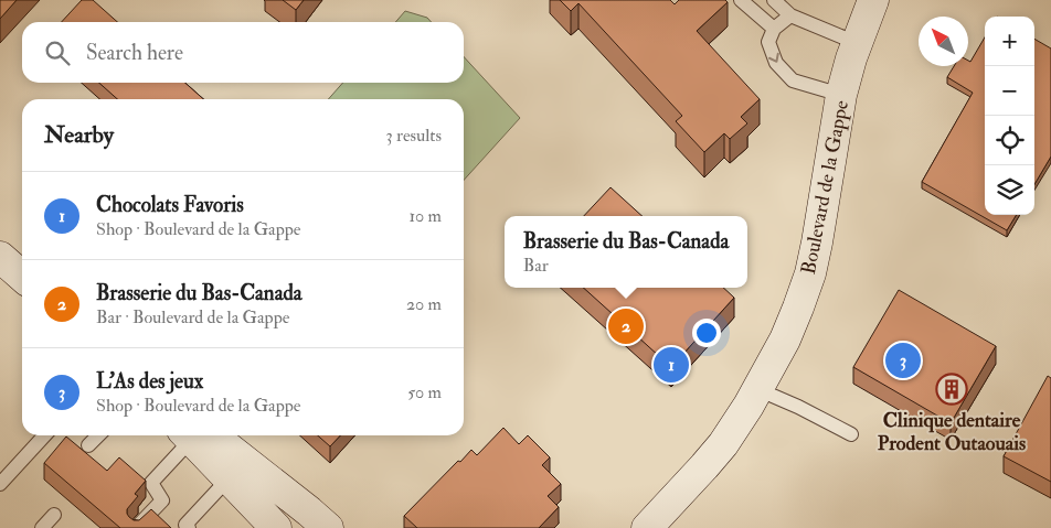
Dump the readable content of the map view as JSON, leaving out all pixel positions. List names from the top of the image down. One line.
{"streets":{"street":["Boulevard de la Gappe"]},"places":{"building":["Clinique dentaire Prodent Outaouais"]},"north":"top left","page":{"map_buttons":["+","−"],"search":"Search here","heading":["Nearby","3 results"],"list":[{"mark":"1","name":"Chocolats Favoris","note":"Shop · Boulevard de la Gappe","value":"10 m"},{"mark":"2","name":"Brasserie du Bas-Canada","note":"Bar · Boulevard de la Gappe","value":"20 m"},{"mark":"3","name":"L'As des jeux","note":"Shop · Boulevard de la Gappe","value":"50 m"}],"popup":["Brasserie du Bas-Canada","Bar"],"pins":["2","3","1"]}}
